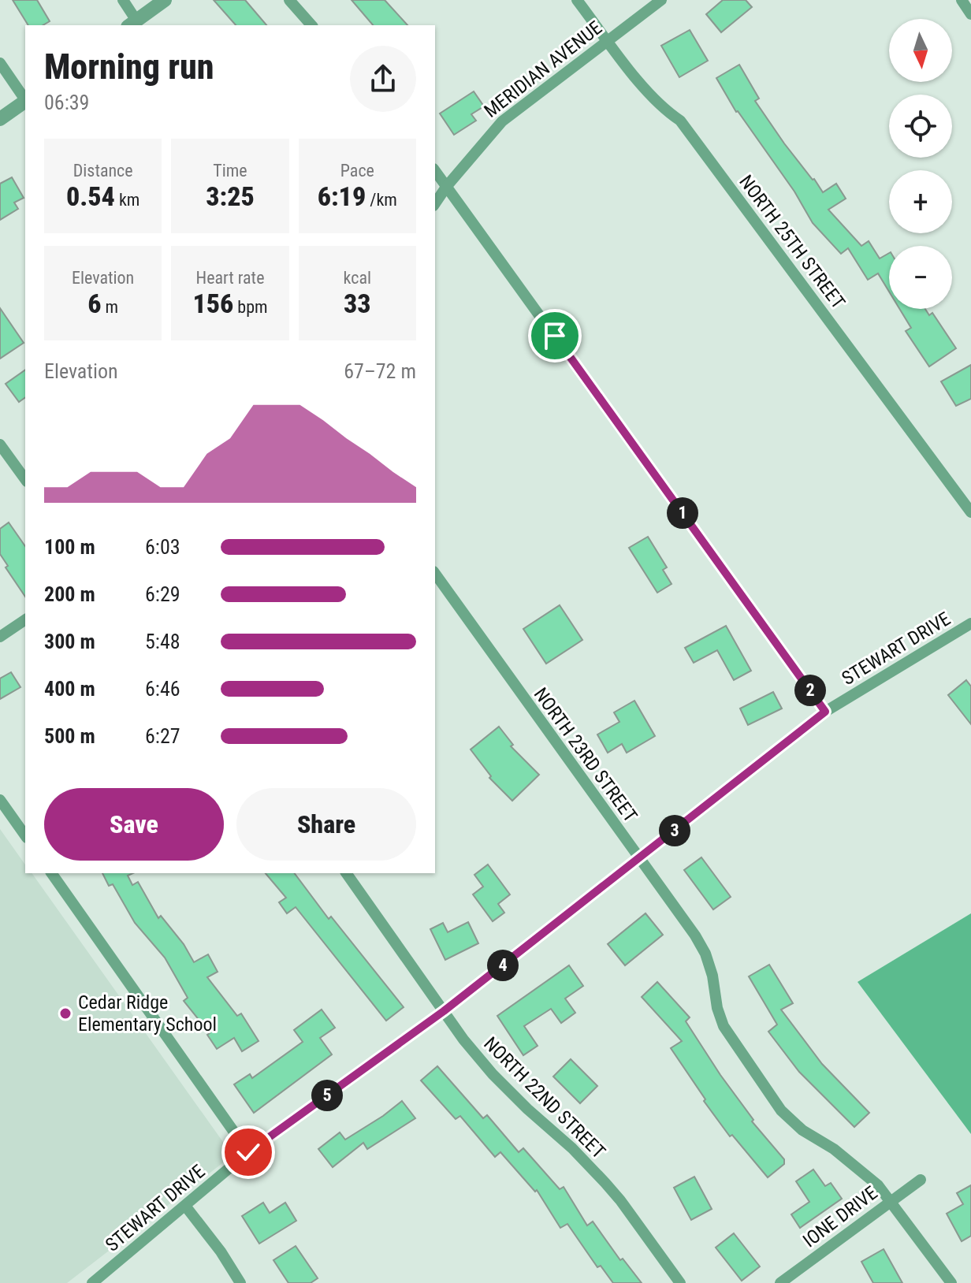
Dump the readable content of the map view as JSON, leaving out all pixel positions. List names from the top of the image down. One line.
{"streets":{"street":["MERIDIAN AVENUE","NORTH 25TH STREET","STEWART DRIVE","NORTH 23RD STREET","NORTH 22ND STREET","IONE DRIVE"]},"crossings":[["MERIDIAN AVENUE","NORTH 25TH STREET"],["STEWART DRIVE","NORTH 23RD STREET"],["STEWART DRIVE","NORTH 22ND STREET"],["NORTH 23RD STREET","IONE DRIVE"]],"places":["Cedar Ridge Elementary School"],"north":"bottom","page":{"map_buttons":["+","−"],"heading":["Morning run","06:39"],"stats":[["Distance","0.54 km"],["Time","3:25"],["Pace","6:19 /km"],["Elevation","6 m"],["Heart rate","156 bpm"],["kcal","33"]],"chart":["Elevation","67–72 m"],"pins":["1","2","3","4","5"],"list":[{"name":"100 m","note":"6:03"},{"name":"200 m","note":"6:29"},{"name":"300 m","note":"5:48"},{"name":"400 m","note":"6:46"},{"name":"500 m","note":"6:27"}],"buttons":["Save","Share"]}}
